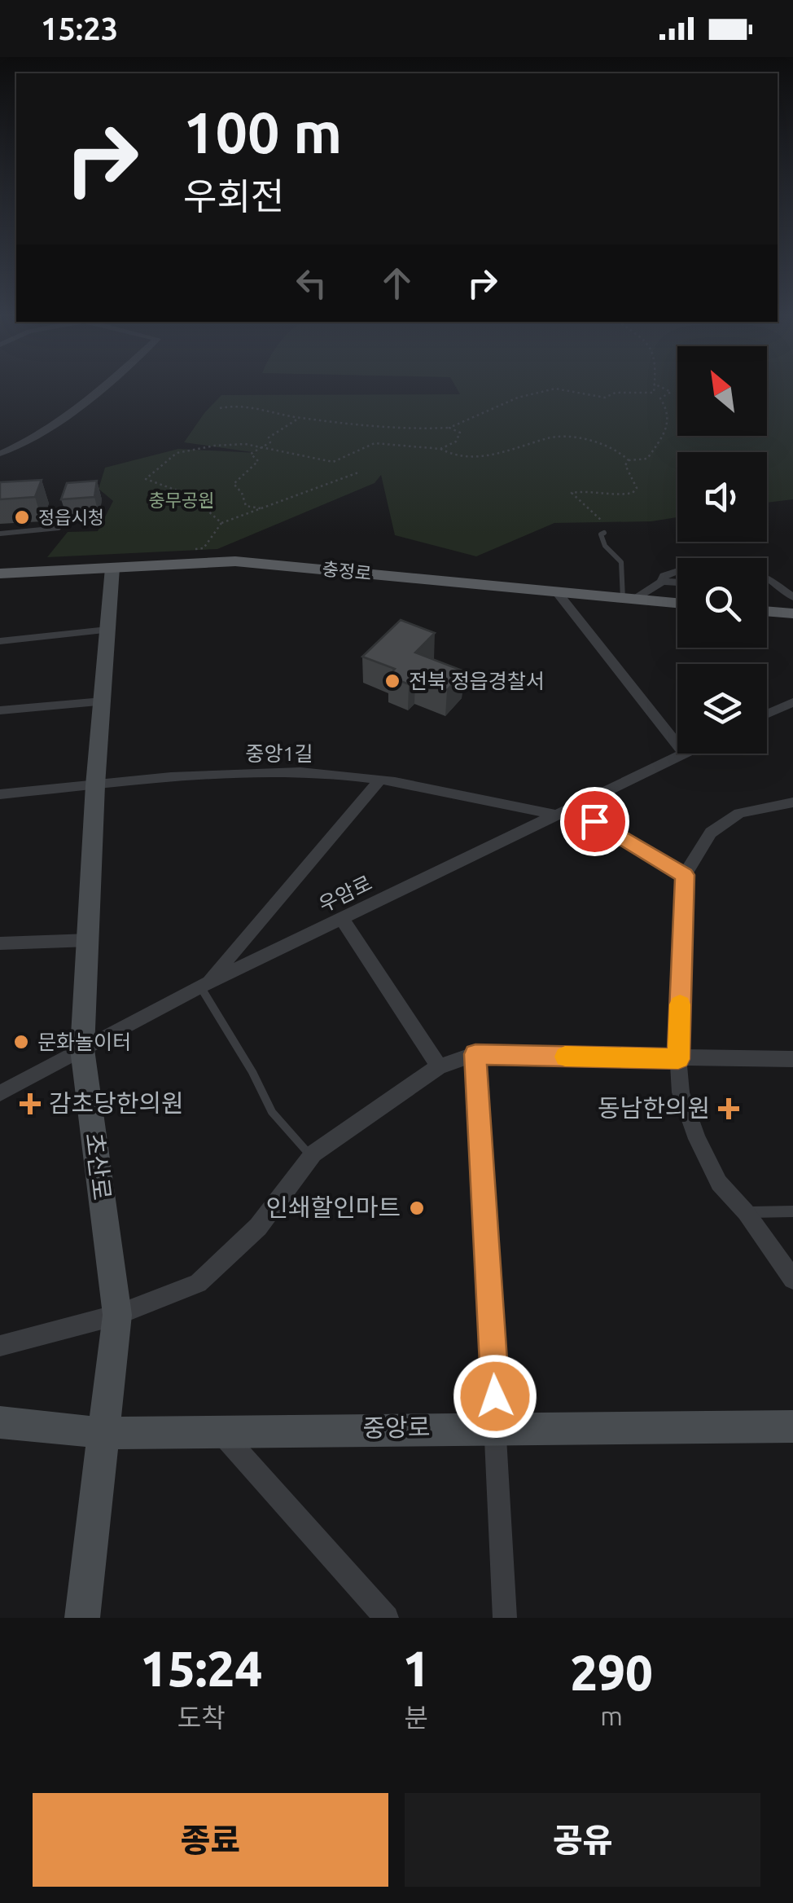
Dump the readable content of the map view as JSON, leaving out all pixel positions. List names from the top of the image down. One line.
{"streets":{"main road":["충정로"],"street":["중앙1길","우암로","초산로","중앙로"]},"crossings":[["충정로","초산로"],["중앙1길","우암로"],["중앙1길","초산로"],["우암로","초산로"],["초산로","중앙로"]],"parks":["충무공원"],"places":{"other":["정읍시청","전북 정읍경찰서","문화놀이터","인쇄할인마트"],"health":["감초당한의원","동남한의원"]},"north":"top left","page":{"status":"15:23","turn":["100 m","우회전"],"eta":["15:24","도착","1","분","290","m"],"buttons":["종료","공유"]}}
